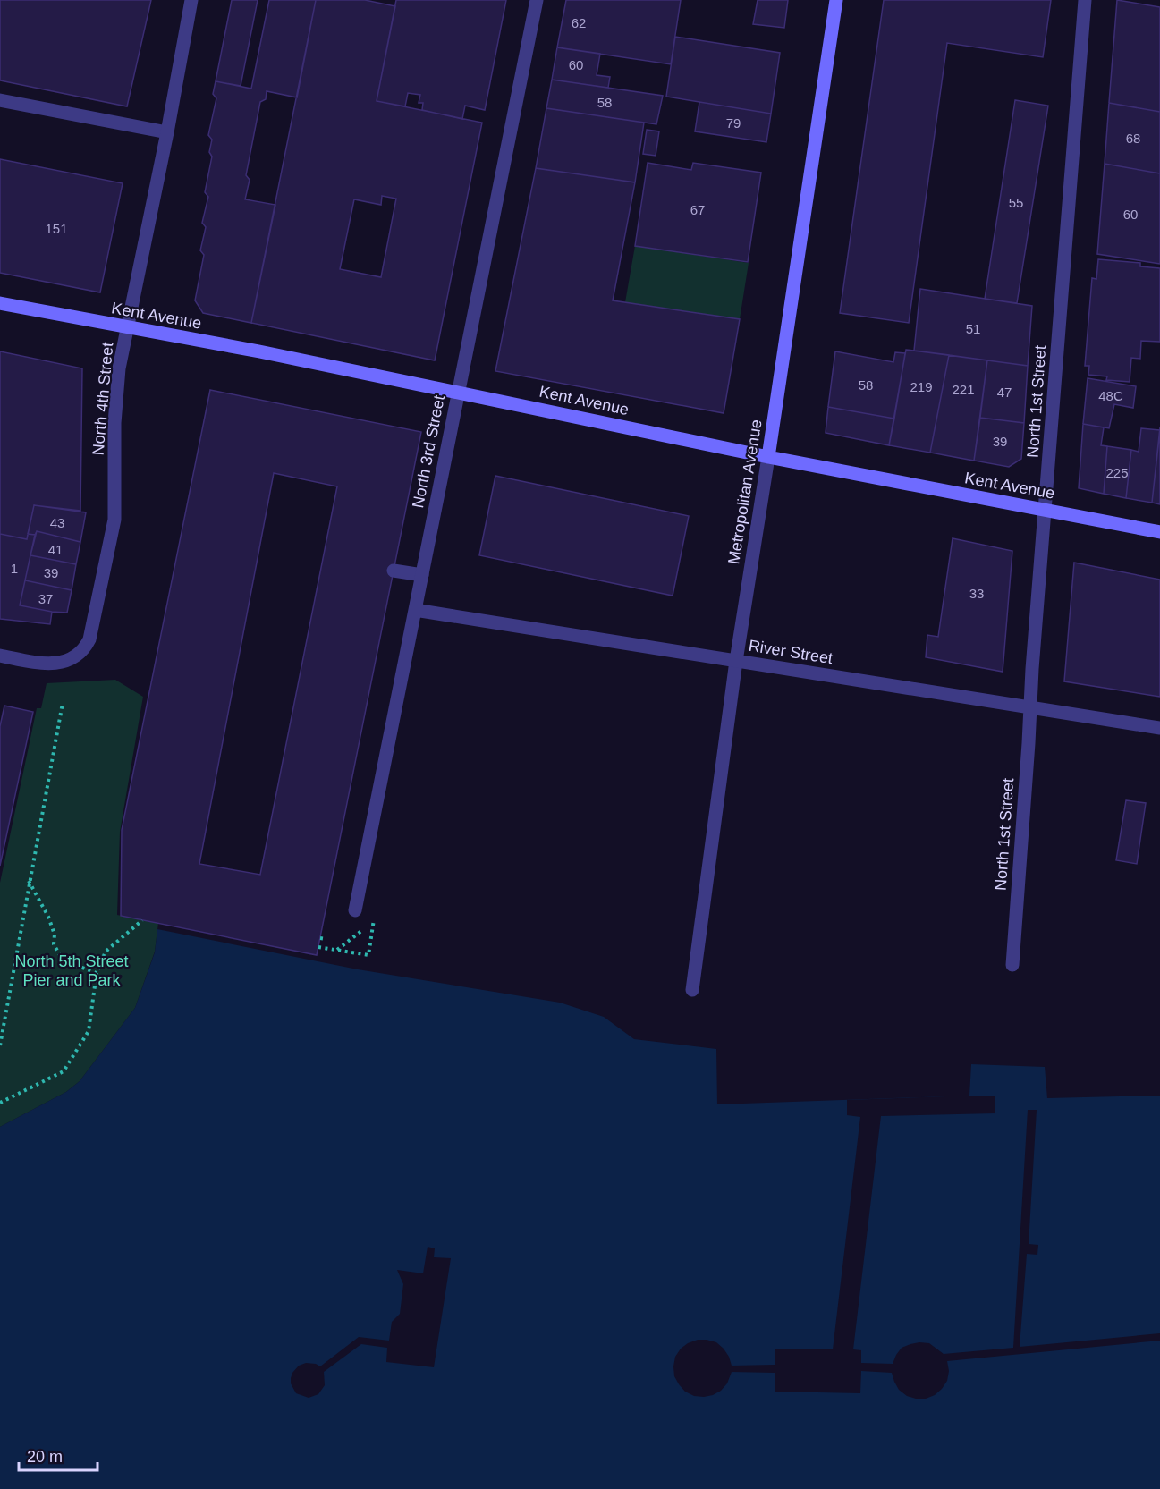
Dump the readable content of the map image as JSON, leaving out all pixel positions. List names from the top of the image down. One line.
{"streets":{"main road":["Kent Avenue","Metropolitan Avenue"],"street":["North 4th Street","North 1st Street","North 3rd Street","River Street"]},"crossings":[["Kent Avenue","North 4th Street"],["Kent Avenue","North 1st Street"],["Kent Avenue","North 3rd Street"],["Kent Avenue","Metropolitan Avenue"],["North 1st Street","River Street"],["North 3rd Street","River Street"],["Metropolitan Avenue","River Street"]],"parks":["North 5th Street Pier and Park"],"house_numbers":["62","60","58","79","68","55","67","60","151","51","58","219","221","47","48C","39","225","43","41","1","39","33","37"],"scale_bar":"20 m"}
